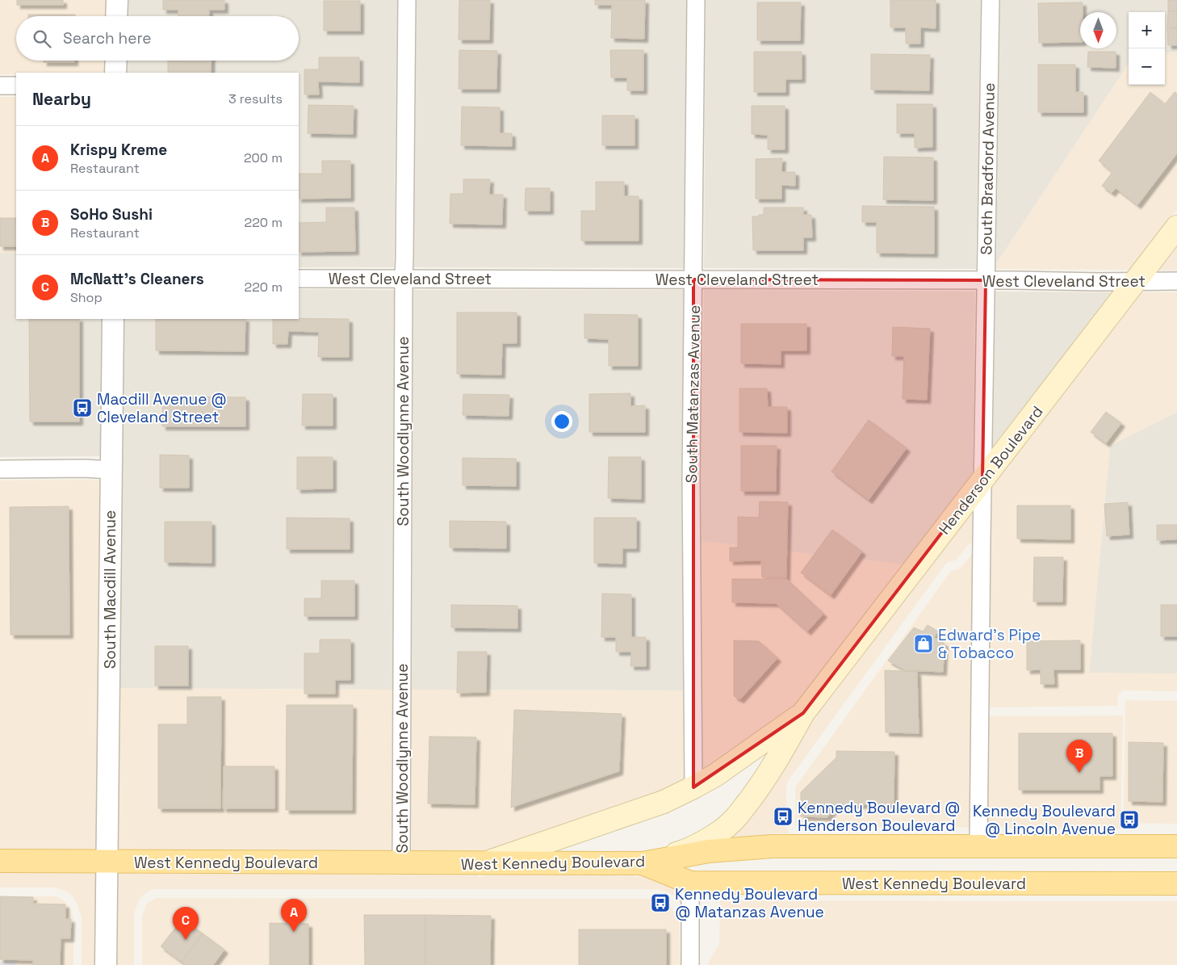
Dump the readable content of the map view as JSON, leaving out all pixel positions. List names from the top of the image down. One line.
{"streets":{"main road":["Henderson Boulevard","West Kennedy Boulevard"],"street":["South Bradford Avenue","West Cleveland Street","South Matanzas Avenue","South Woodlynne Avenue","South Macdill Avenue"]},"crossings":[["South Bradford Avenue","West Cleveland Street"],["South Bradford Avenue","Henderson Boulevard"],["South Bradford Avenue","West Kennedy Boulevard"],["West Cleveland Street","South Matanzas Avenue"],["West Cleveland Street","South Woodlynne Avenue"],["West Cleveland Street","Henderson Boulevard"],["South Matanzas Avenue","Henderson Boulevard"],["South Woodlynne Avenue","West Kennedy Boulevard"],["Henderson Boulevard","West Kennedy Boulevard"],["South Macdill Avenue","West Kennedy Boulevard"]],"places":{"bus stop":["Macdill Avenue @ Cleveland Street","Kennedy Boulevard @ Henderson Boulevard","Kennedy Boulevard @ Lincoln Avenue","Kennedy Boulevard @ Matanzas Avenue"],"shop":["Edward's Pipe & Tobacco"]},"north":"bottom","page":{"map_buttons":["+","−"],"search":"Search here","heading":["Nearby","3 results"],"list":[{"mark":"A","name":"Krispy Kreme","note":"Restaurant","value":"200 m"},{"mark":"B","name":"SoHo Sushi","note":"Restaurant","value":"220 m"},{"mark":"C","name":"McNatt's Cleaners","note":"Shop","value":"220 m"}],"pins":["B","A","C"]}}
